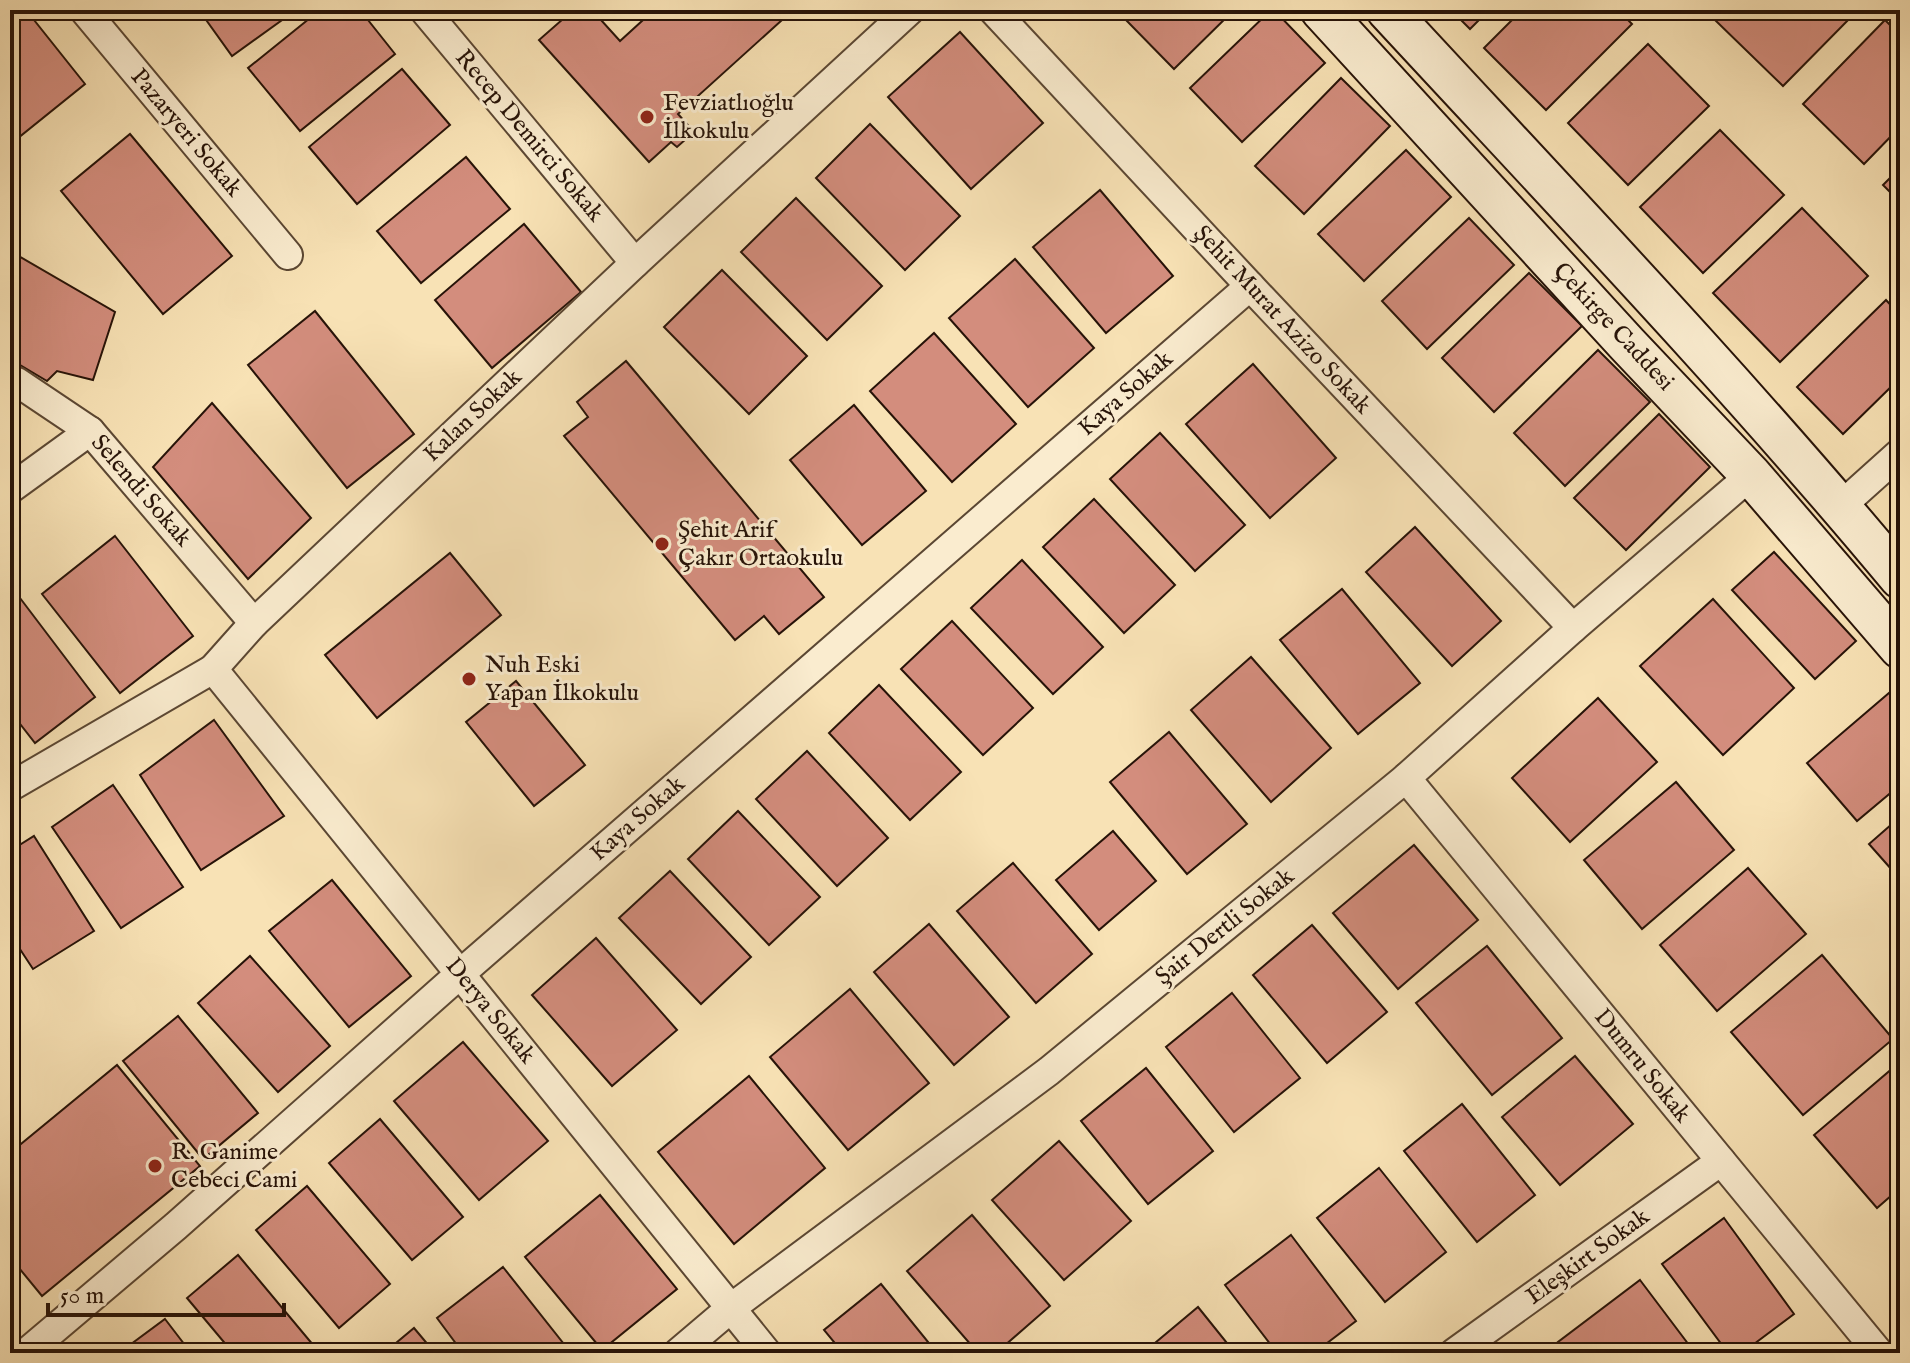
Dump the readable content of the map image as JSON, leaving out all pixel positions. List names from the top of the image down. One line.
{"streets":{"main road":["Çekirge Caddesi"],"street":["Pazaryeri Sokak","Recep Demirci Sokak","Şehit Murat Azizo Sokak","Kaya Sokak","Kalan Sokak","Selendi Sokak","Şair Dertli Sokak","Derya Sokak","Dumru Sokak","Eleşkirt Sokak"]},"crossings":[["Recep Demirci Sokak","Kalan Sokak"],["Şehit Murat Azizo Sokak","Kaya Sokak"],["Şehit Murat Azizo Sokak","Şair Dertli Sokak"],["Çekirge Caddesi","Şair Dertli Sokak"],["Kaya Sokak","Derya Sokak"],["Kalan Sokak","Selendi Sokak"],["Kalan Sokak","Derya Sokak"],["Şair Dertli Sokak","Derya Sokak"],["Şair Dertli Sokak","Dumru Sokak"],["Dumru Sokak","Eleşkirt Sokak"]],"places":["Fevziatlıoğlu İlkokulu","Şehit Arif Çakır Ortaokulu","Nuh Eski Yapan İlkokulu","R. Ganime Cebeci Cami"],"scale_bar":"50 m"}
